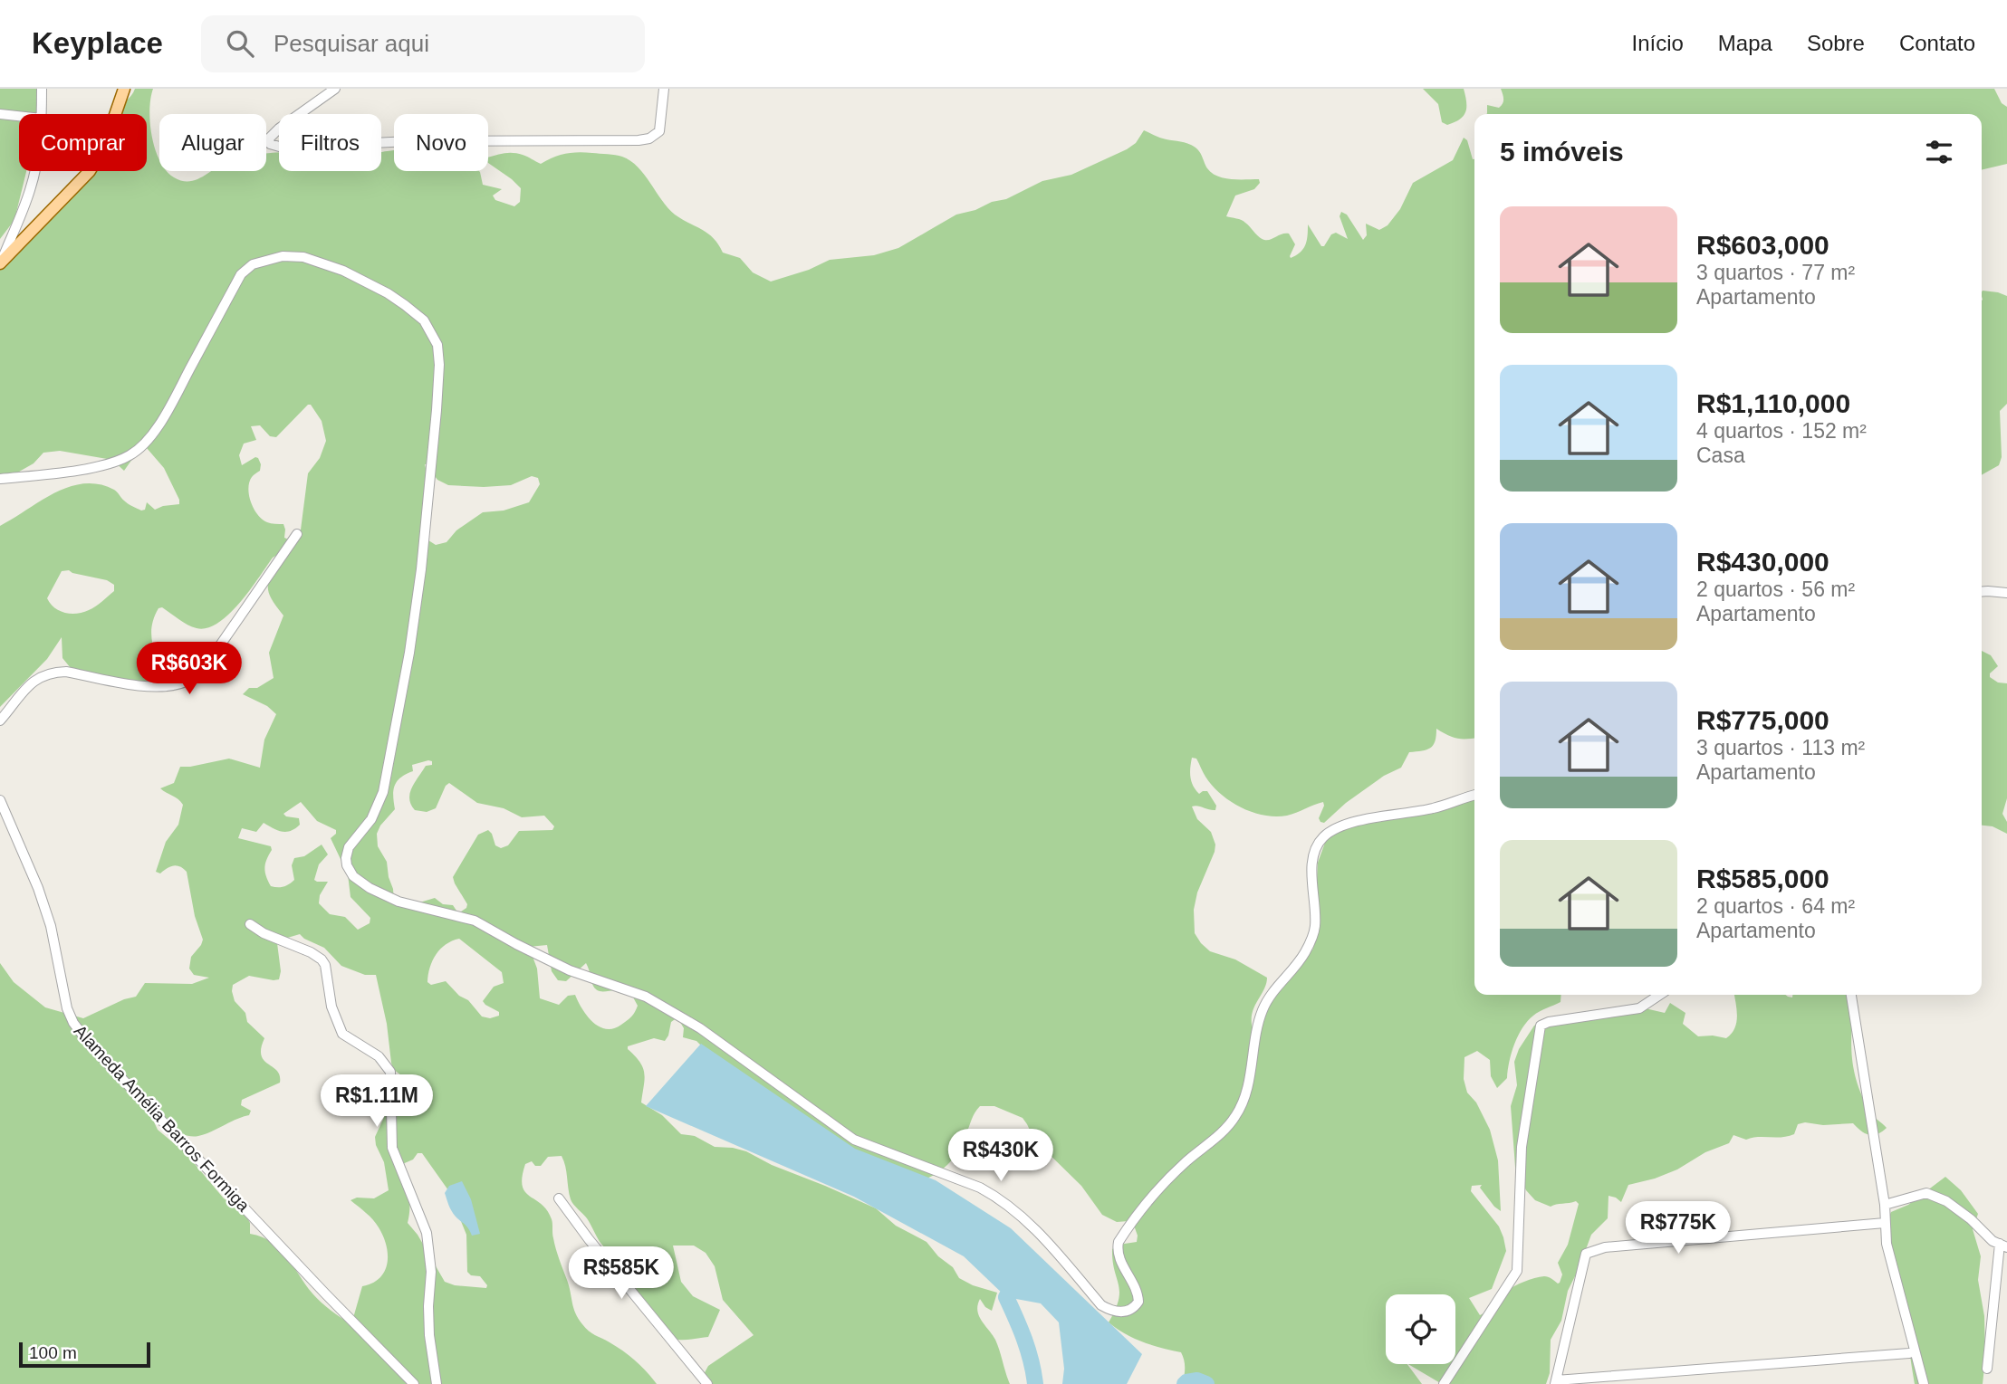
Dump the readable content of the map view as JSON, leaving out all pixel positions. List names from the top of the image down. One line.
{"streets":{"street":["Alameda Amélia Barros Formiga"]},"scale_bar":"100 m","page":{"header":"Keyplace","search":"Pesquisar aqui","nav":["Início","Mapa","Sobre","Contato"],"chip":["Comprar","Alugar","Filtros","Novo"],"heading":"5 imóveis","list":[{"name":"R$603,000","note":"3 quartos · 77 m² · Apartamento"},{"name":"R$1,110,000","note":"4 quartos · 152 m² · Casa"},{"name":"R$430,000","note":"2 quartos · 56 m² · Apartamento"},{"name":"R$775,000","note":"3 quartos · 113 m² · Apartamento"},{"name":"R$585,000","note":"2 quartos · 64 m² · Apartamento"}],"price":["R$603K","R$1.11M","R$430K","R$775K","R$585K"],"scale":"100 m"}}
